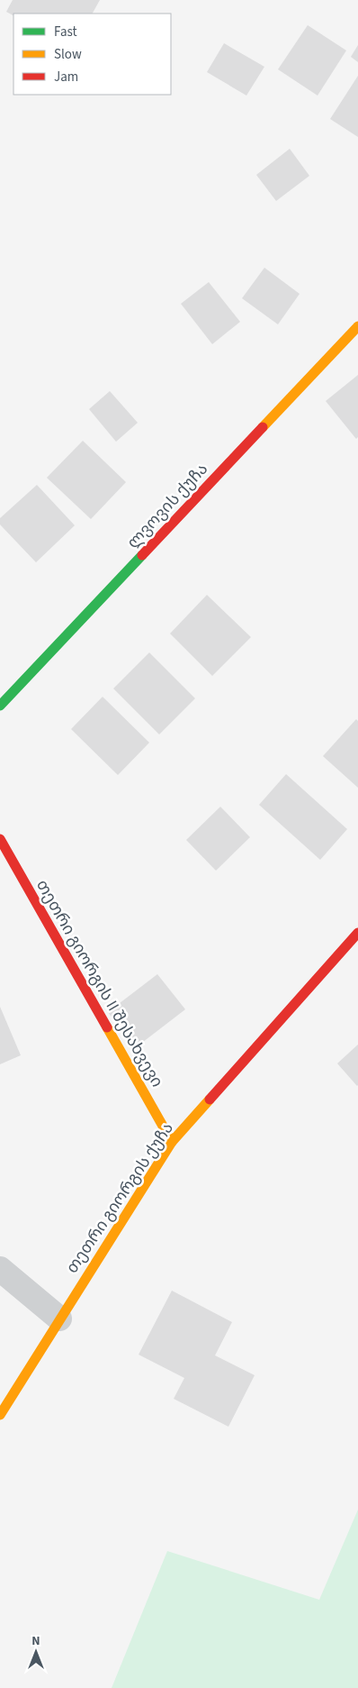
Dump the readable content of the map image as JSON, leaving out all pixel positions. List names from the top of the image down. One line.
{"streets":{"street":["ლვოვის ქუჩა","თეთრი გიორგის II შესახვევი","თეთრი გიორგის ქუჩა"]},"crossings":[["თეთრი გიორგის II შესახვევი","თეთრი გიორგის ქუჩა"]],"legend":["Fast","Slow","Jam"],"north":"top"}
